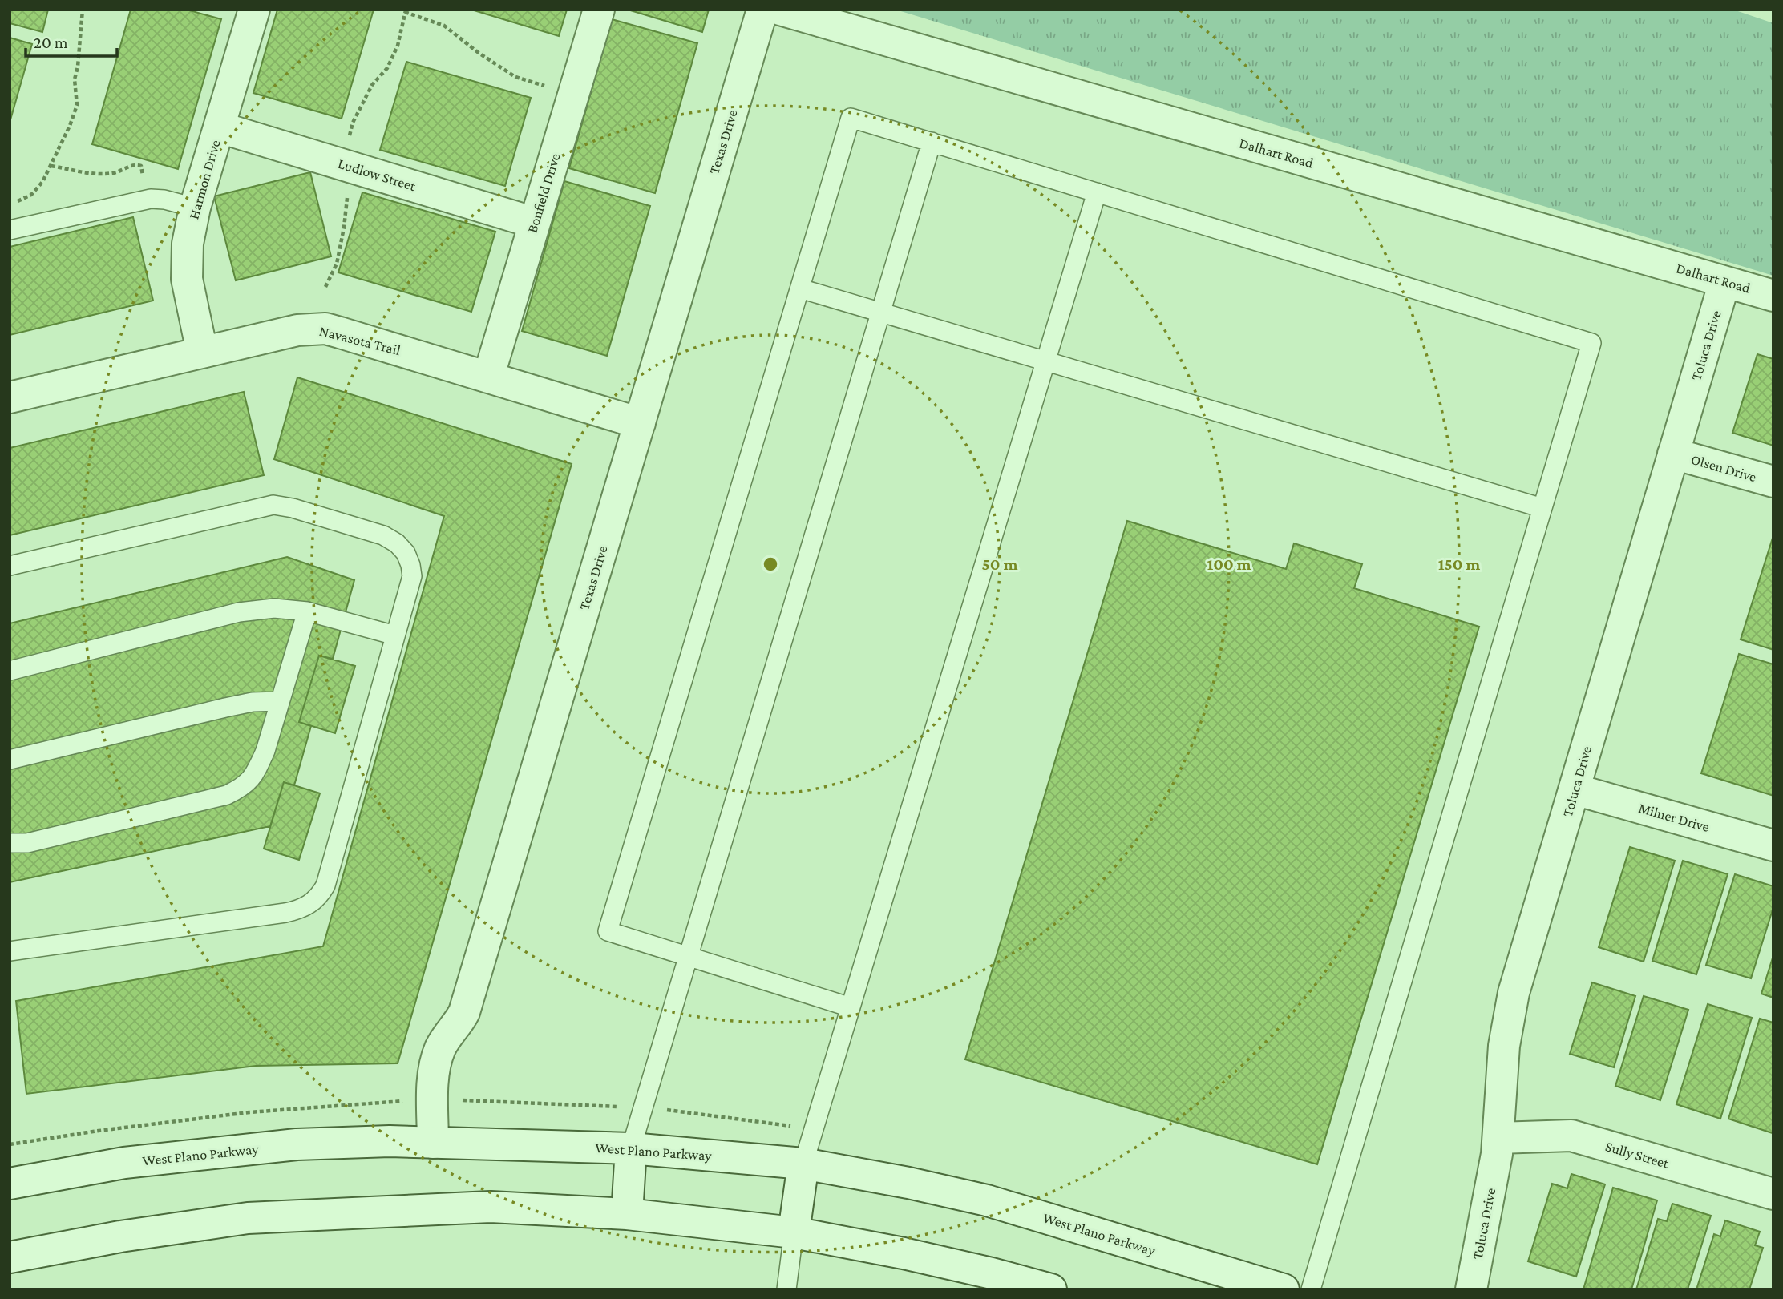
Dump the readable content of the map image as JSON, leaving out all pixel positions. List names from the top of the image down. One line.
{"streets":{"street":["Texas Drive","Dalhart Road","Ludlow Street","Harmon Drive","Bonfield Drive","Navasota Trail","Toluca Drive","Olsen Drive","Milner Drive","West Plano Parkway","Sully Street"]},"crossings":[["Texas Drive","Navasota Trail"],["Texas Drive","West Plano Parkway"],["Dalhart Road","Toluca Drive"],["Ludlow Street","Harmon Drive"],["Ludlow Street","Bonfield Drive"],["Harmon Drive","Navasota Trail"],["Bonfield Drive","Navasota Trail"],["Toluca Drive","Olsen Drive"],["Toluca Drive","Milner Drive"],["Toluca Drive","Sully Street"]],"scale_bar":"20 m","rings":["50 m","100 m","150 m"]}
